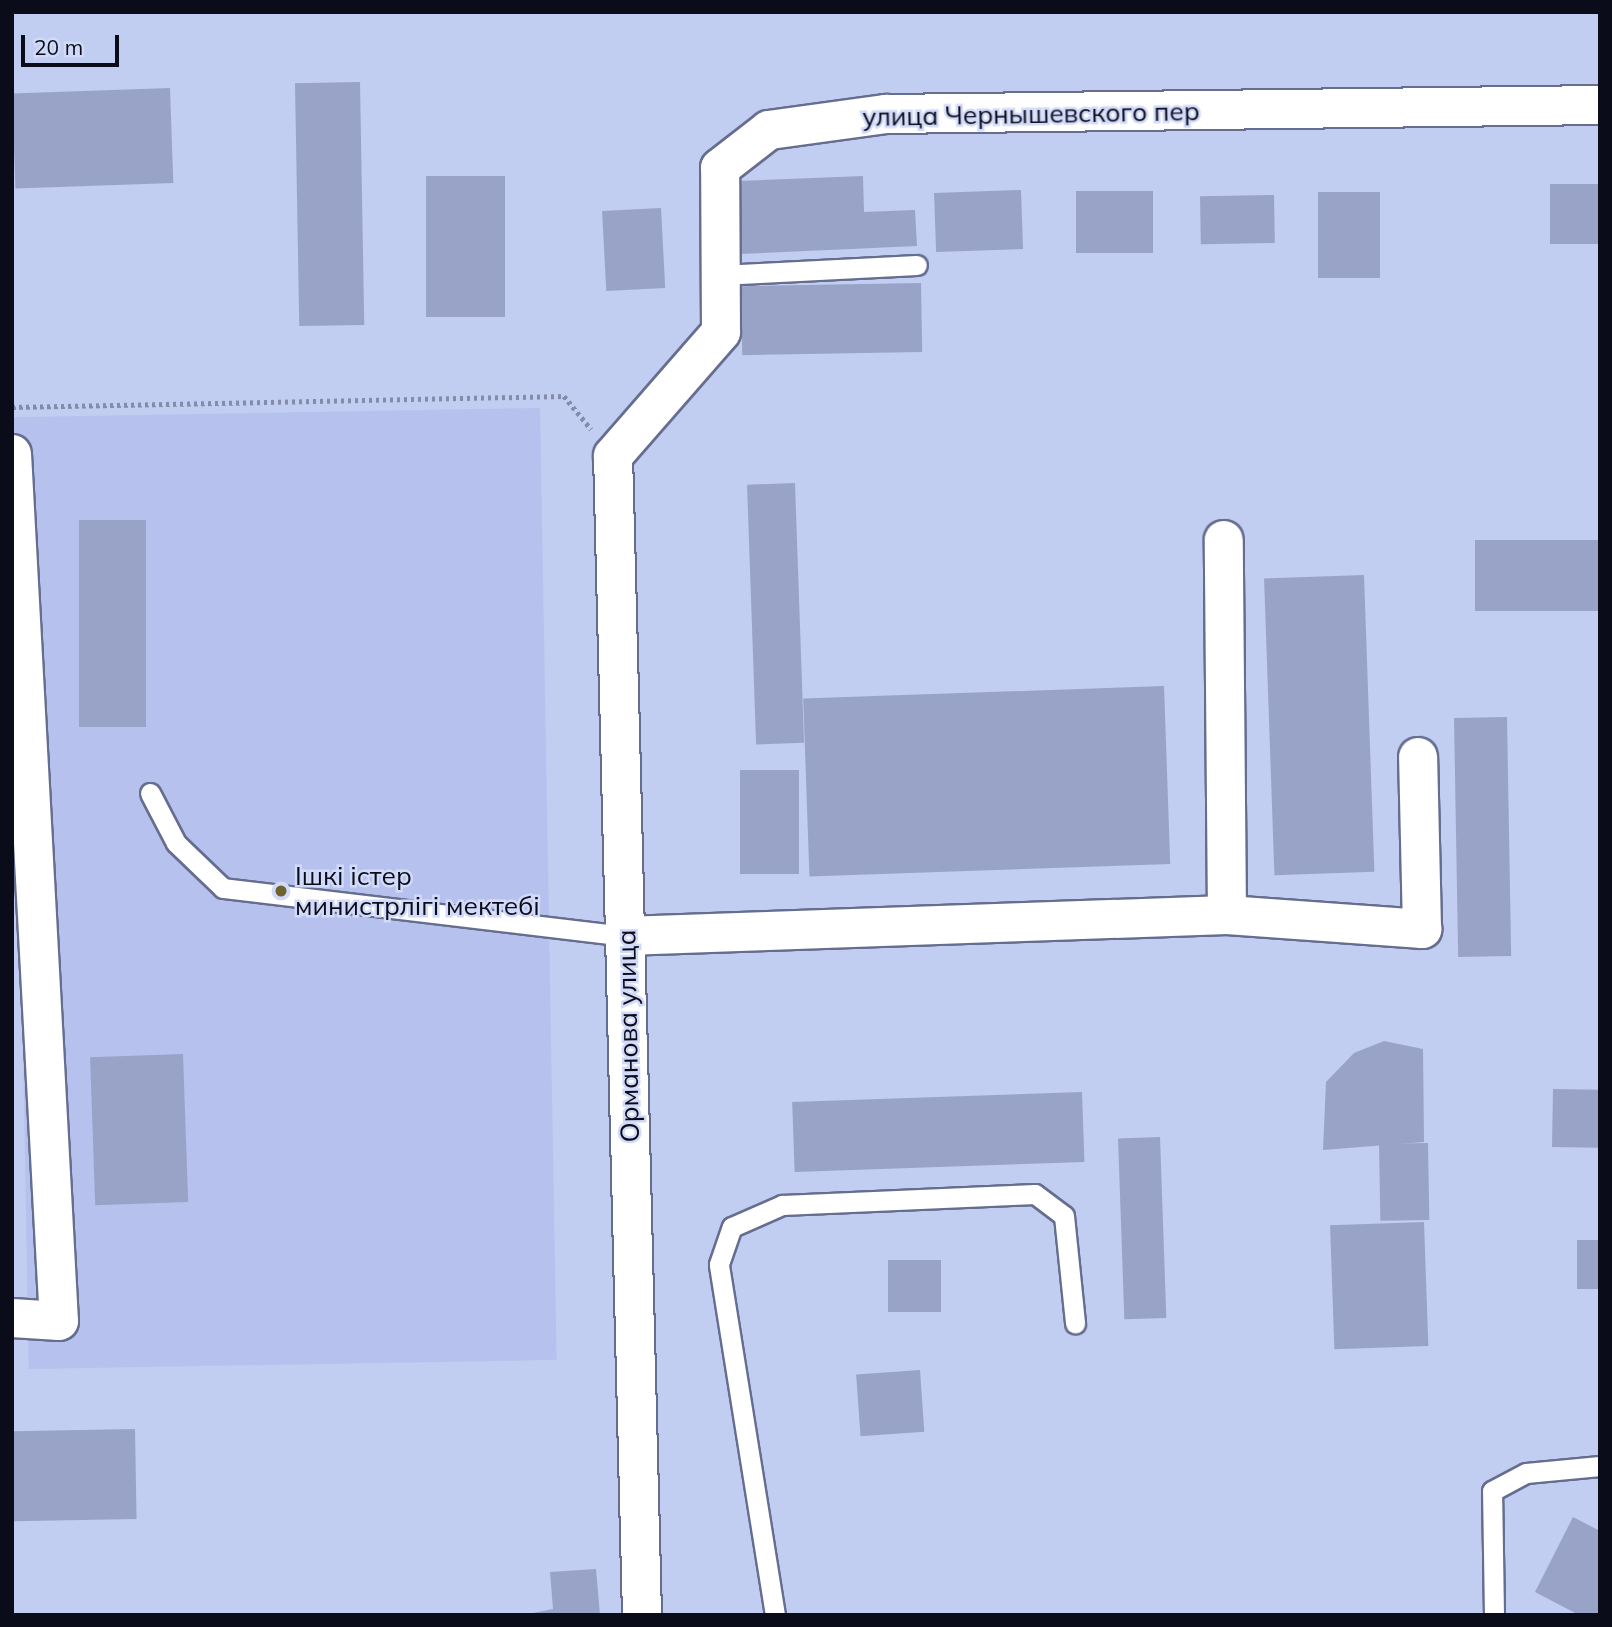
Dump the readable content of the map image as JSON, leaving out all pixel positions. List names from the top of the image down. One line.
{"streets":{"street":["улица Чернышевского пер","Орманова улица"]},"crossings":[["улица Чернышевского пер","Орманова улица"]],"places":["Ішкі істер министрлігі мектебі"],"scale_bar":"20 m"}
